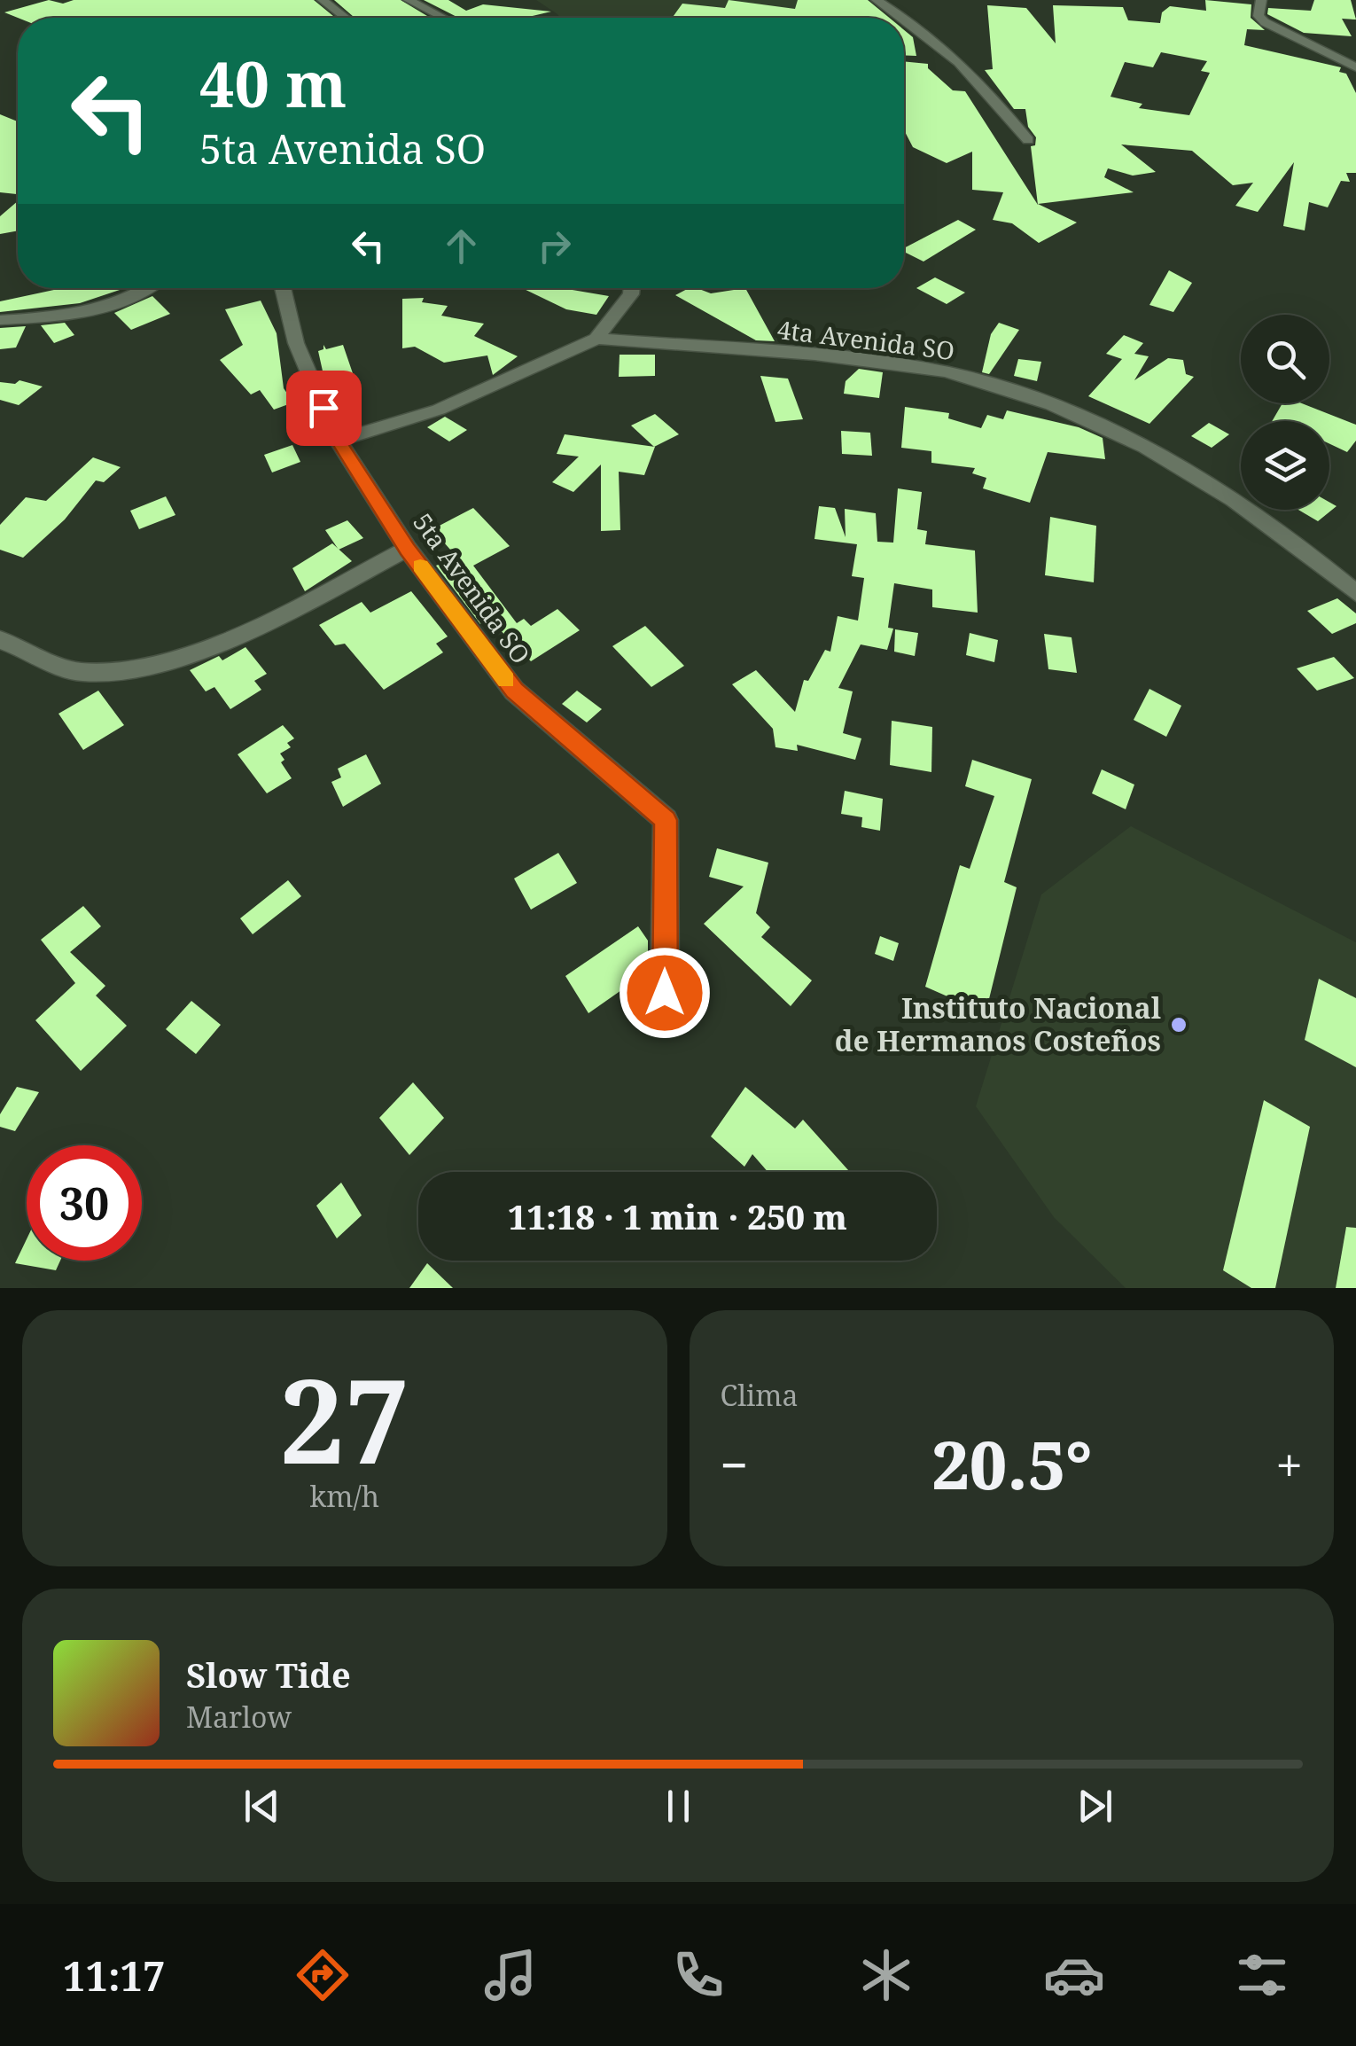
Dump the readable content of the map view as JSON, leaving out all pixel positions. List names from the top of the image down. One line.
{"streets":{"street":["4ta Avenida SO","5ta Avenida SO"]},"places":["Instituto Nacional de Hermanos Costeños"],"page":{"turn":["40 m","5ta Avenida SO"],"limit":"30","trip":"11:18 · 1 min · 250 m","tile":[["27","km/h"],"Clima"],"heat":["−","20.5°","+"],"song":["Slow Tide","Marlow"],"tabs":"11:17"}}
